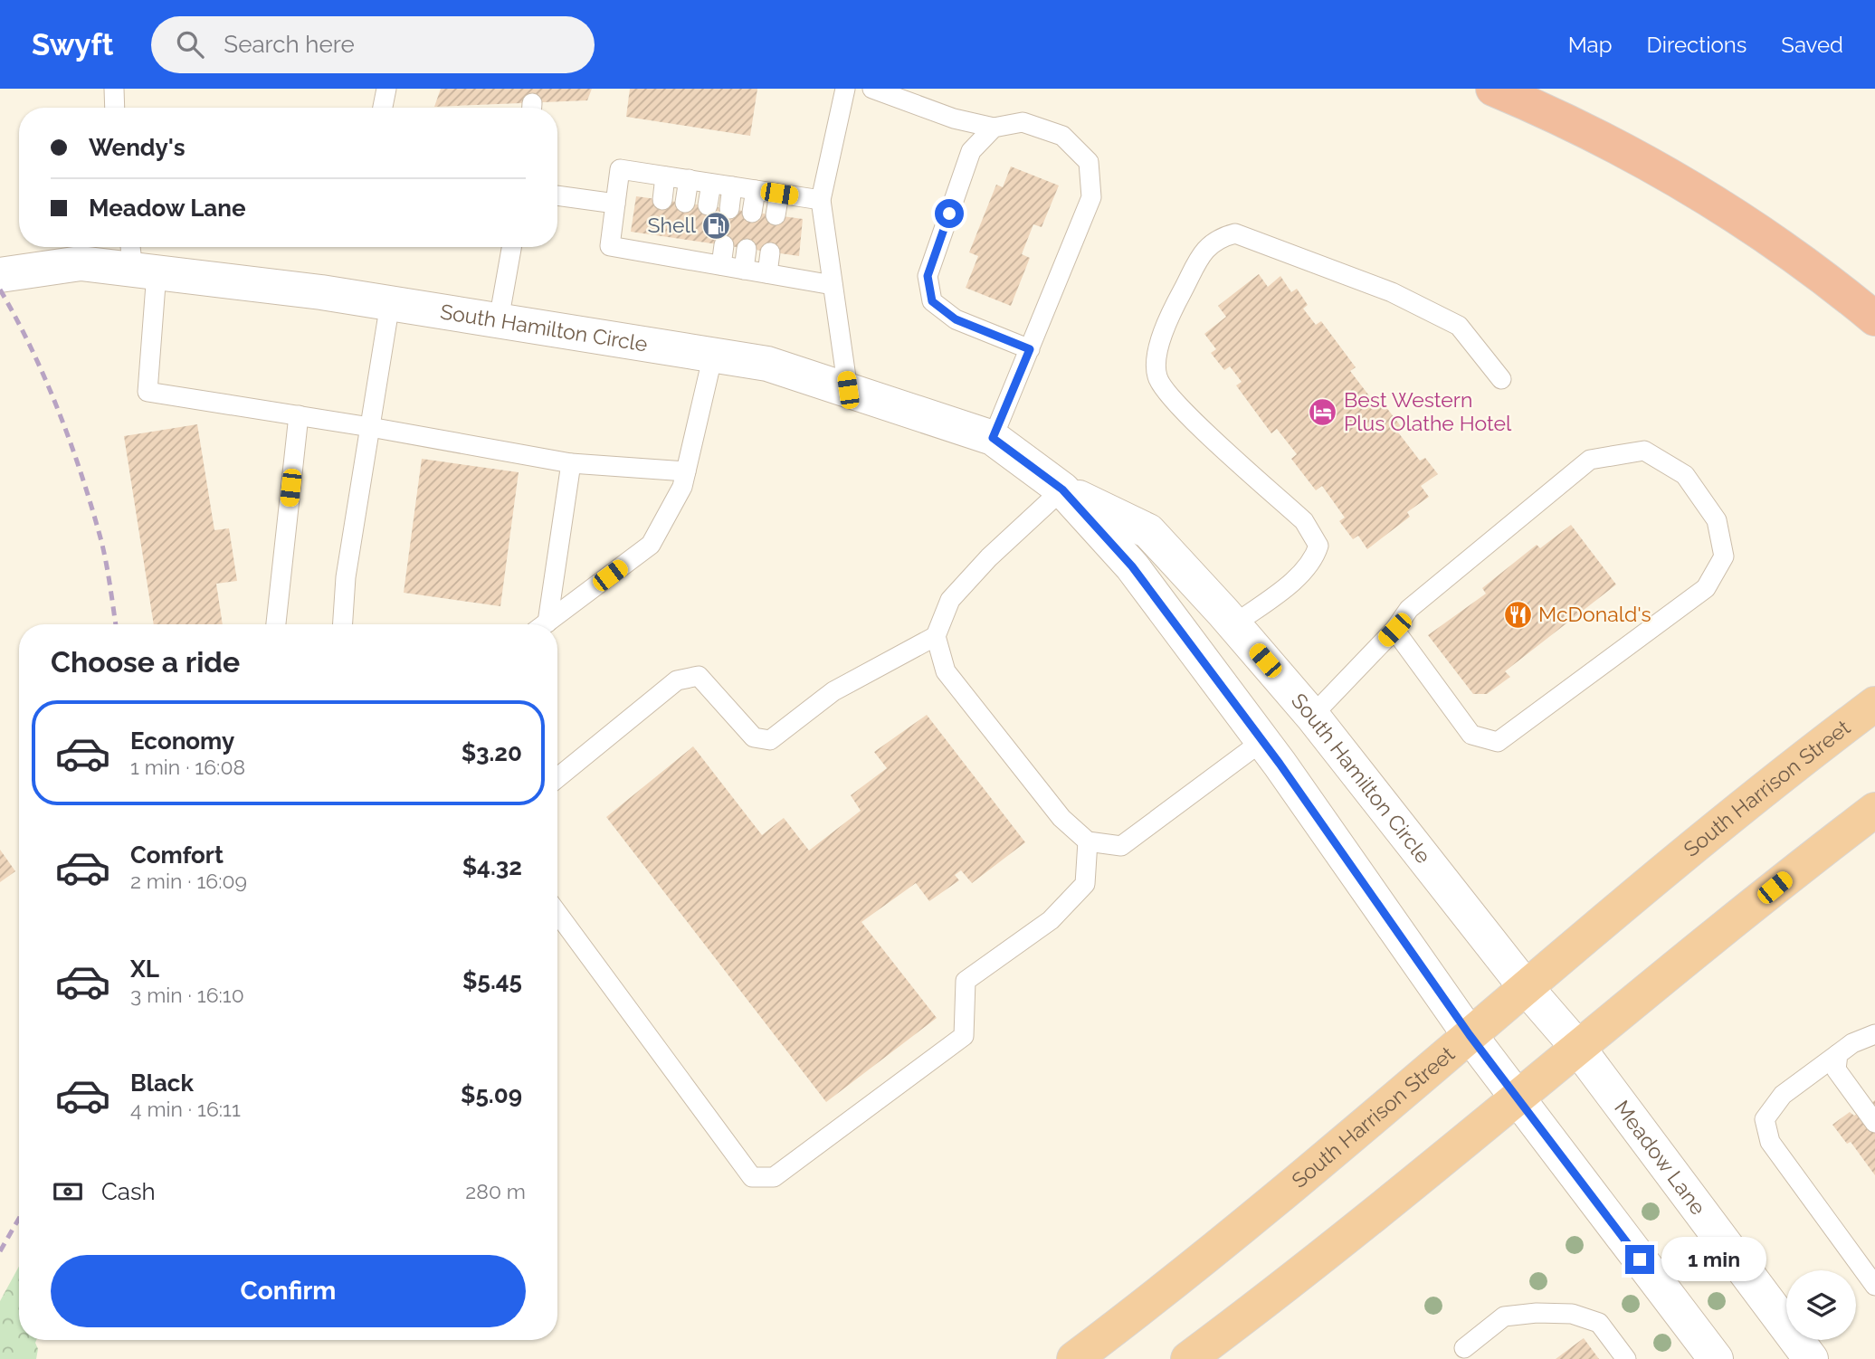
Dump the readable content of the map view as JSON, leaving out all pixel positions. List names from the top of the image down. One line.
{"streets":{"highway":["South Harrison Street"],"street":["South Hamilton Circle","Meadow Lane"]},"crossings":[["South Hamilton Circle","South Harrison Street"],["South Hamilton Circle","Meadow Lane"]],"places":{"fuel station":["Shell"],"hotel":["Best Western Plus Olathe Hotel"],"restaurant":["McDonald's"]},"page":{"header":"Swyft","search":"Search here","nav":["Map","Directions","Saved"],"banner":["Wendy's","Meadow Lane"],"heading":"Choose a ride","list":[{"name":"Economy","note":"1 min · 16:08","value":"$3.20"},{"name":"Comfort","note":"2 min · 16:09","value":"$4.32"},{"name":"XL","note":"3 min · 16:10","value":"$5.45"},{"name":"Black","note":"4 min · 16:11","value":"$5.09"}],"pay":["Cash","280 m"],"bubble":"1 min","buttons":"Confirm"}}
